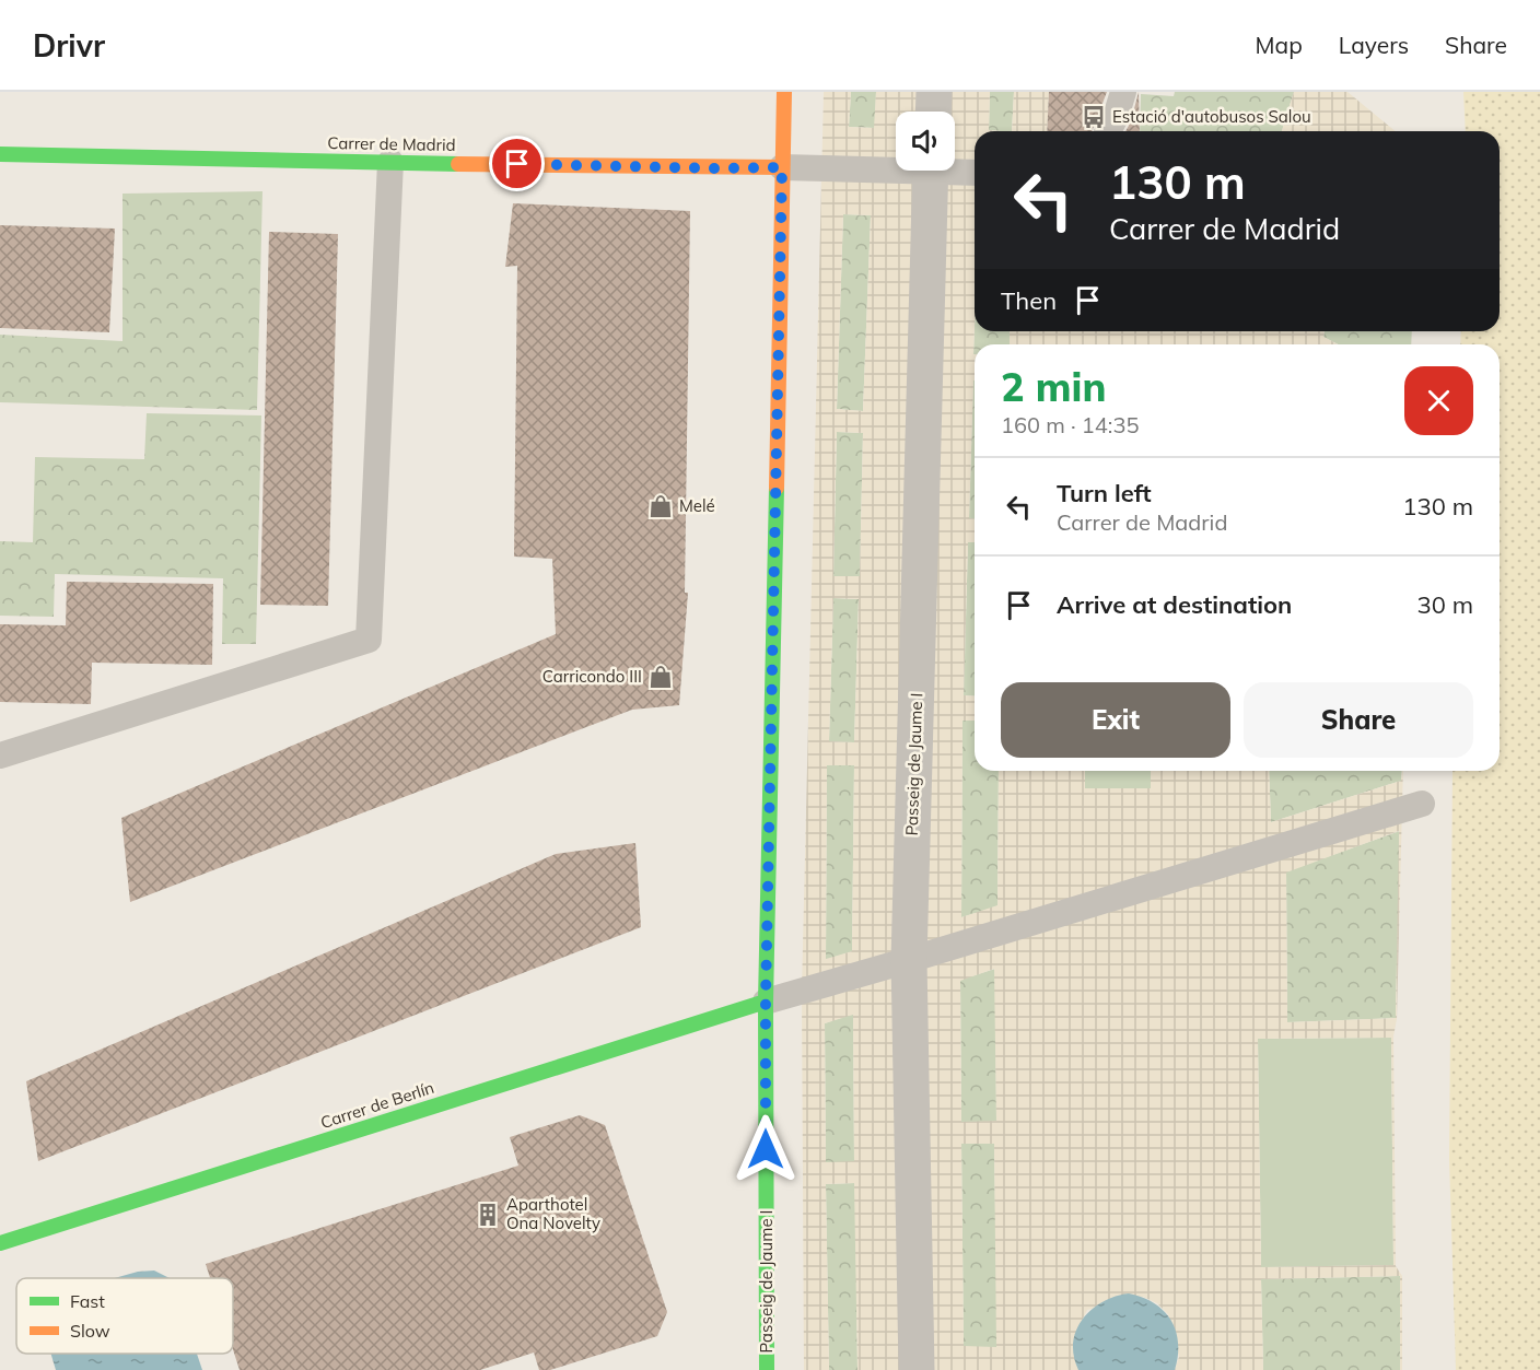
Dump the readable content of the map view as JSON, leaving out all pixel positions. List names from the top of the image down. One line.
{"streets":{"street":["Carrer de Madrid","Passeig de Jaume I","Carrer de Berlín"]},"crossings":[["Carrer de Madrid","Passeig de Jaume I"],["Passeig de Jaume I","Carrer de Berlín"]],"places":{"bus stop":["Estació d'autobusos Salou"],"shop":["Melé","Carricondo III"],"building":["Aparthotel Ona Novelty"]},"legend":["Fast","Slow"],"page":{"header":"Drivr","nav":["Map","Layers","Share"],"turn":["130 m","Carrer de Madrid"],"then":"Then","heading":["2 min","160 m · 14:35"],"list":[{"name":"Turn left","note":"Carrer de Madrid","value":"130 m"},{"name":"Arrive at destination","value":"30 m"}],"buttons":["Exit","Share"]}}
